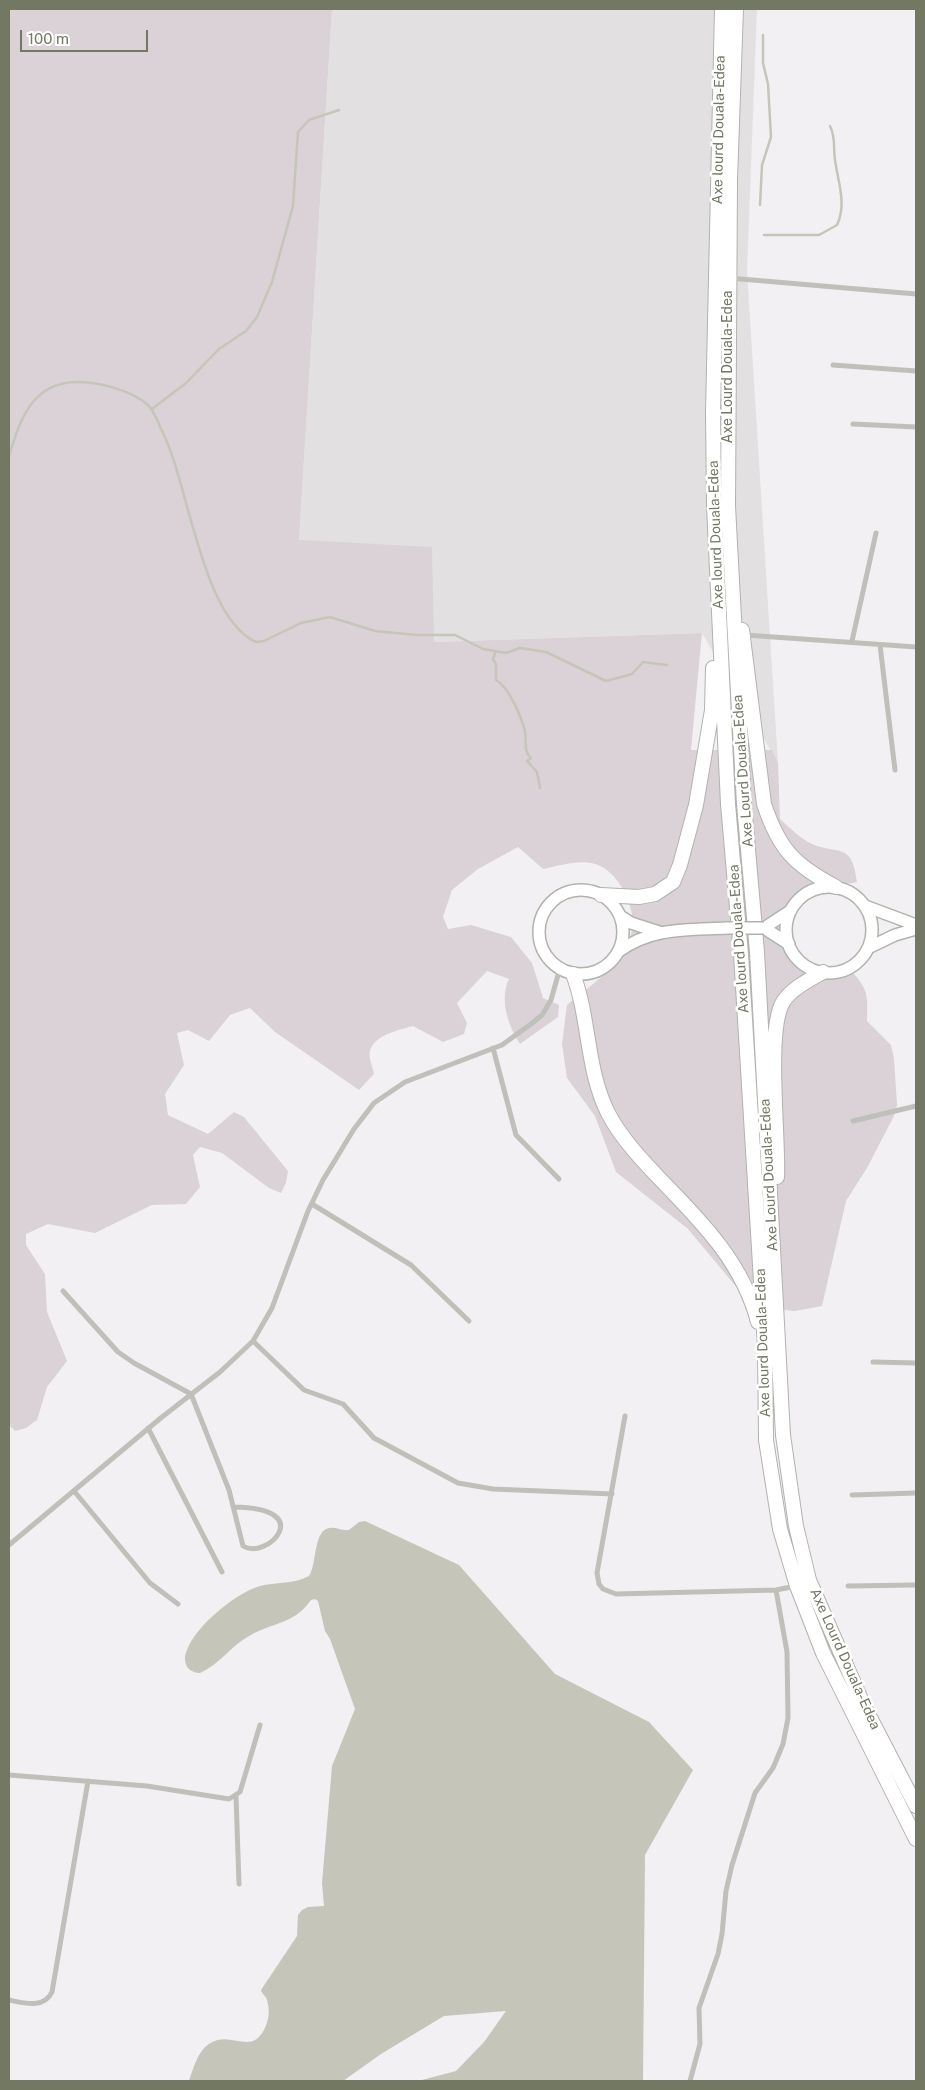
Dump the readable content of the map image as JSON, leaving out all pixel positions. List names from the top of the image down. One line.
{"streets":{"highway":["Axe lourd Douala-Edea","Axe Lourd Douala-Edea"]},"scale_bar":"100 m"}
